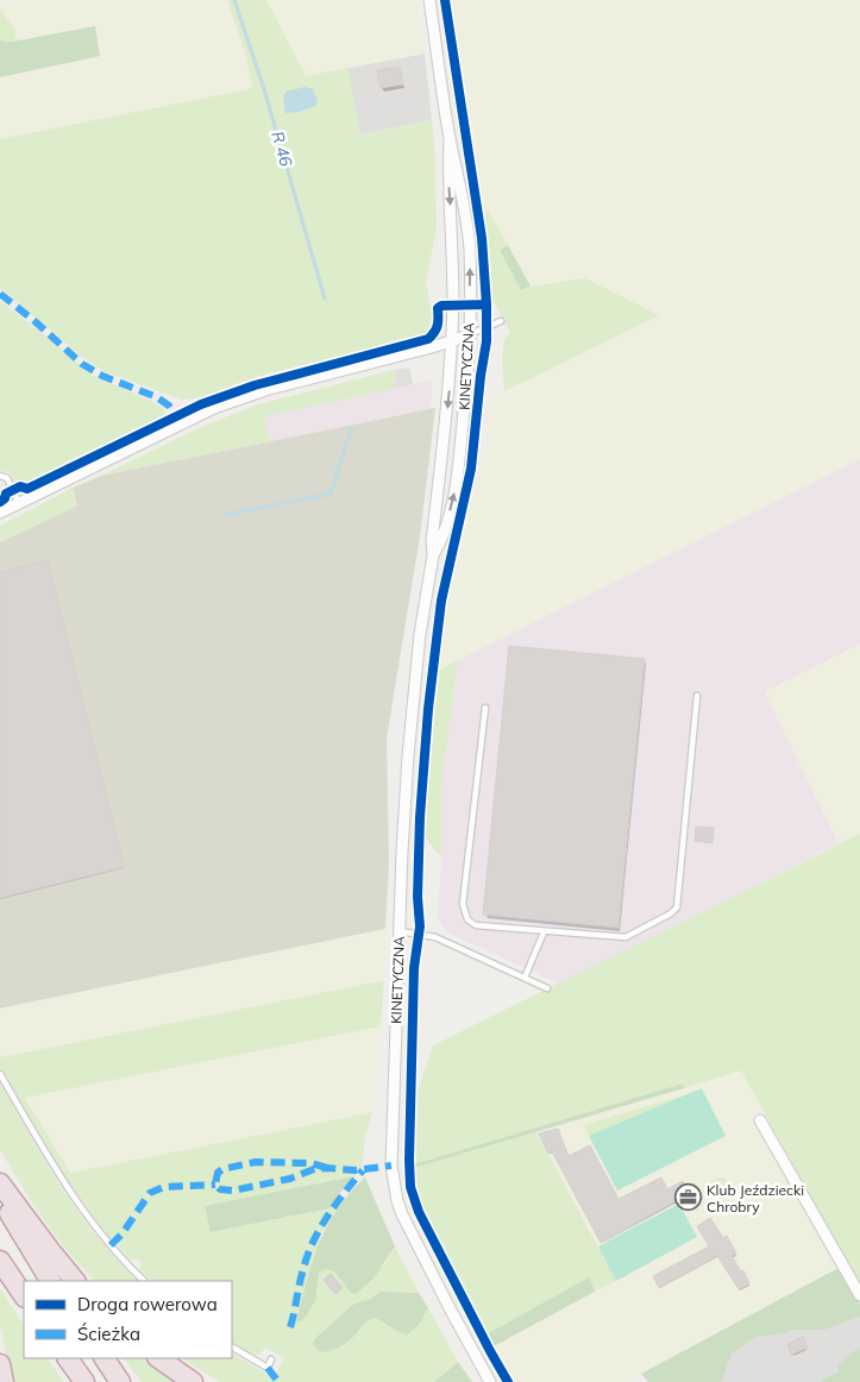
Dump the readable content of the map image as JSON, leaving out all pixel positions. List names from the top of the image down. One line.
{"streets":{"street":["KINETYCZNA"]},"water":["R 46"],"places":{"office":["Klub Jeździecki Chrobry"]},"legend":["Droga rowerowa","Ścieżka"]}
